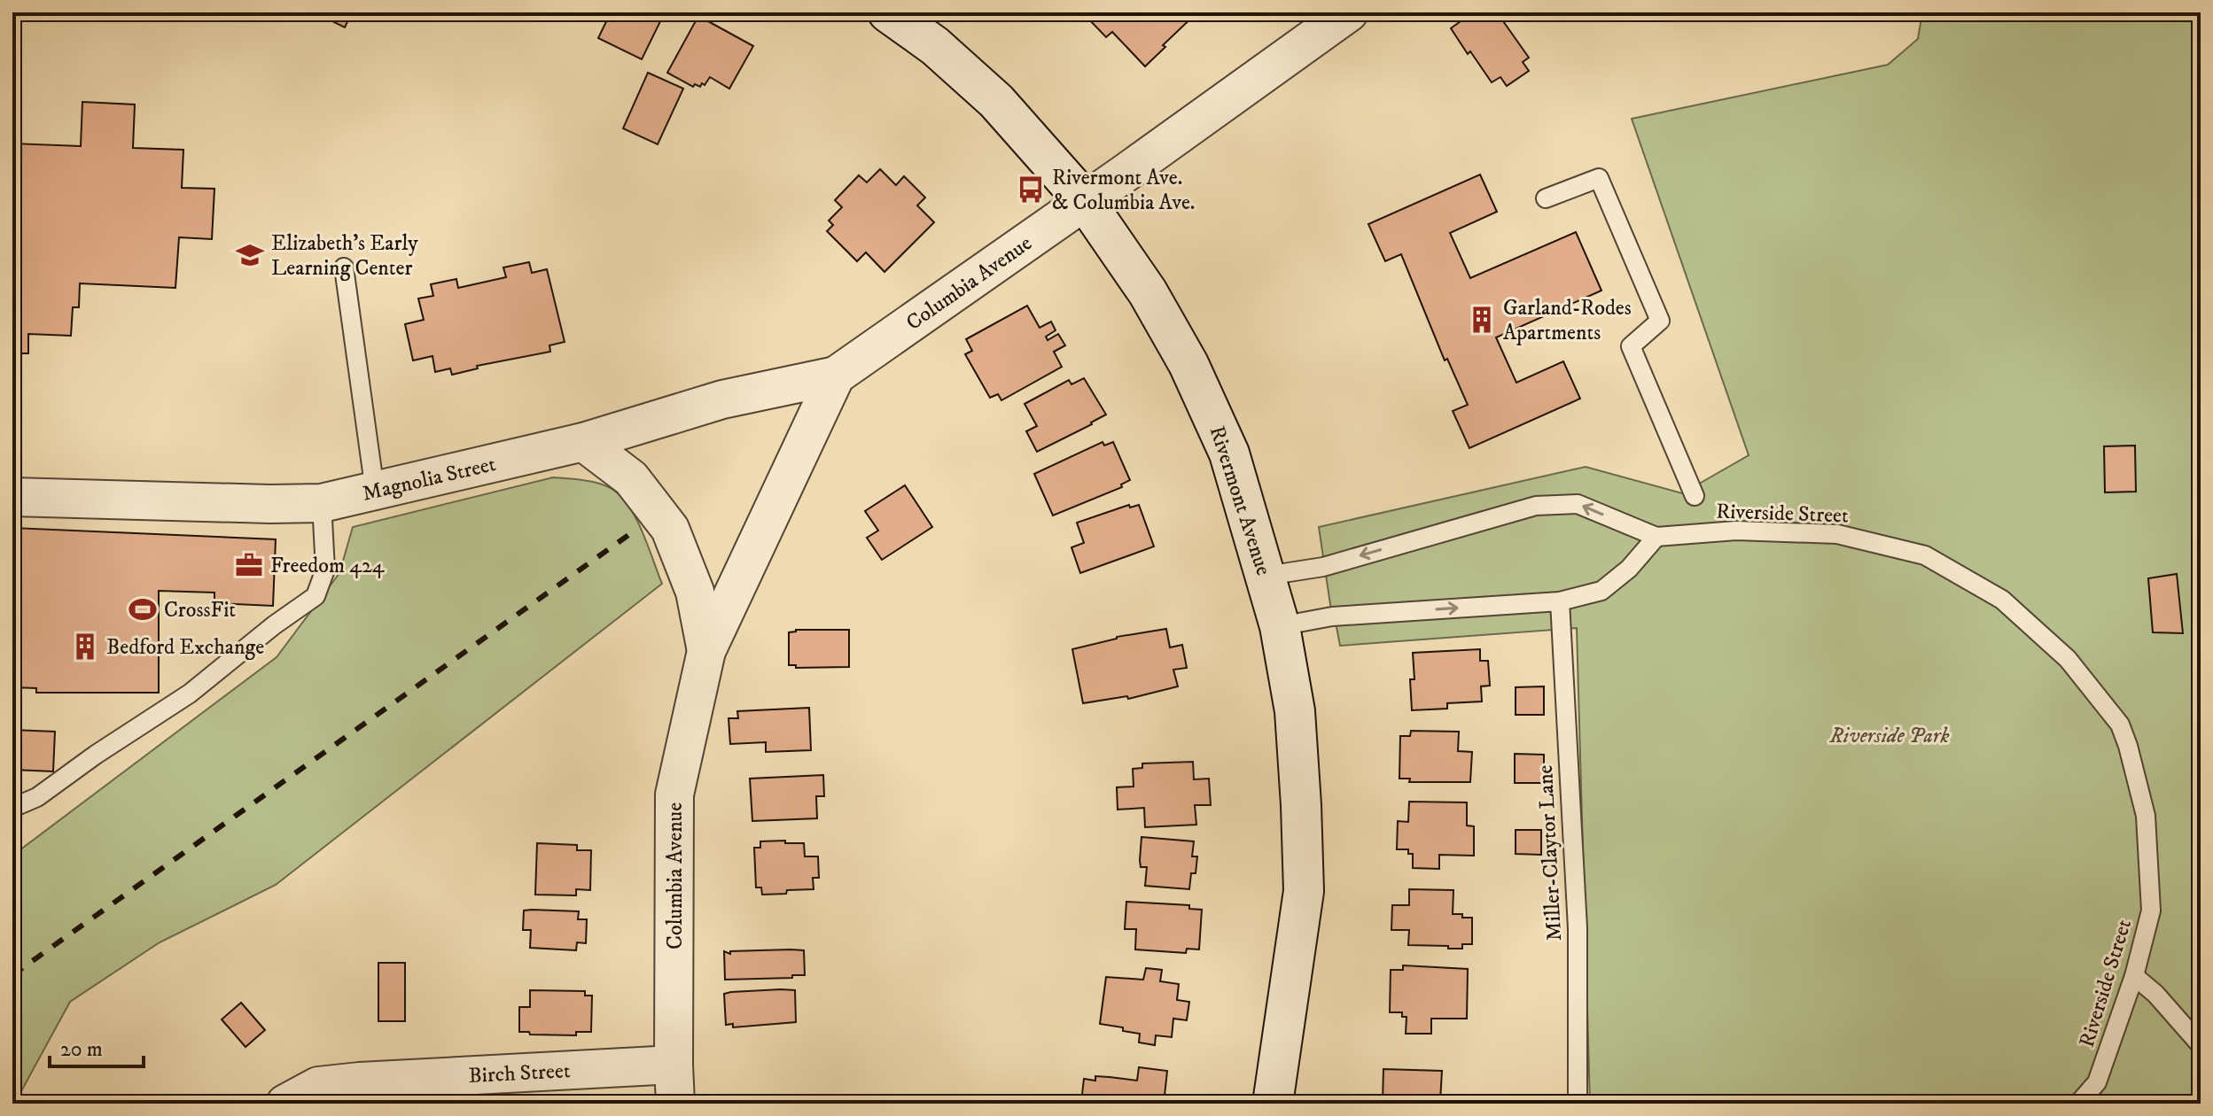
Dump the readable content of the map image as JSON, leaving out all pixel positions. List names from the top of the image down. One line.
{"streets":{"main road":["Rivermont Avenue"],"street":["Columbia Avenue","Magnolia Street","Birch Street"],"lane":["Riverside Street","Miller-Claytor Lane"]},"crossings":[["Columbia Avenue","Magnolia Street"],["Columbia Avenue","Rivermont Avenue"],["Columbia Avenue","Birch Street"]],"parks":["Riverside Park"],"places":{"bus stop":["Rivermont Ave. & Columbia Ave."],"school or university":["Elizabeth's Early Learning Center"],"building":["Garland-Rodes Apartments","Bedford Exchange"],"office":["Freedom 424"],"sports":["CrossFit"]},"scale_bar":"20 m"}
